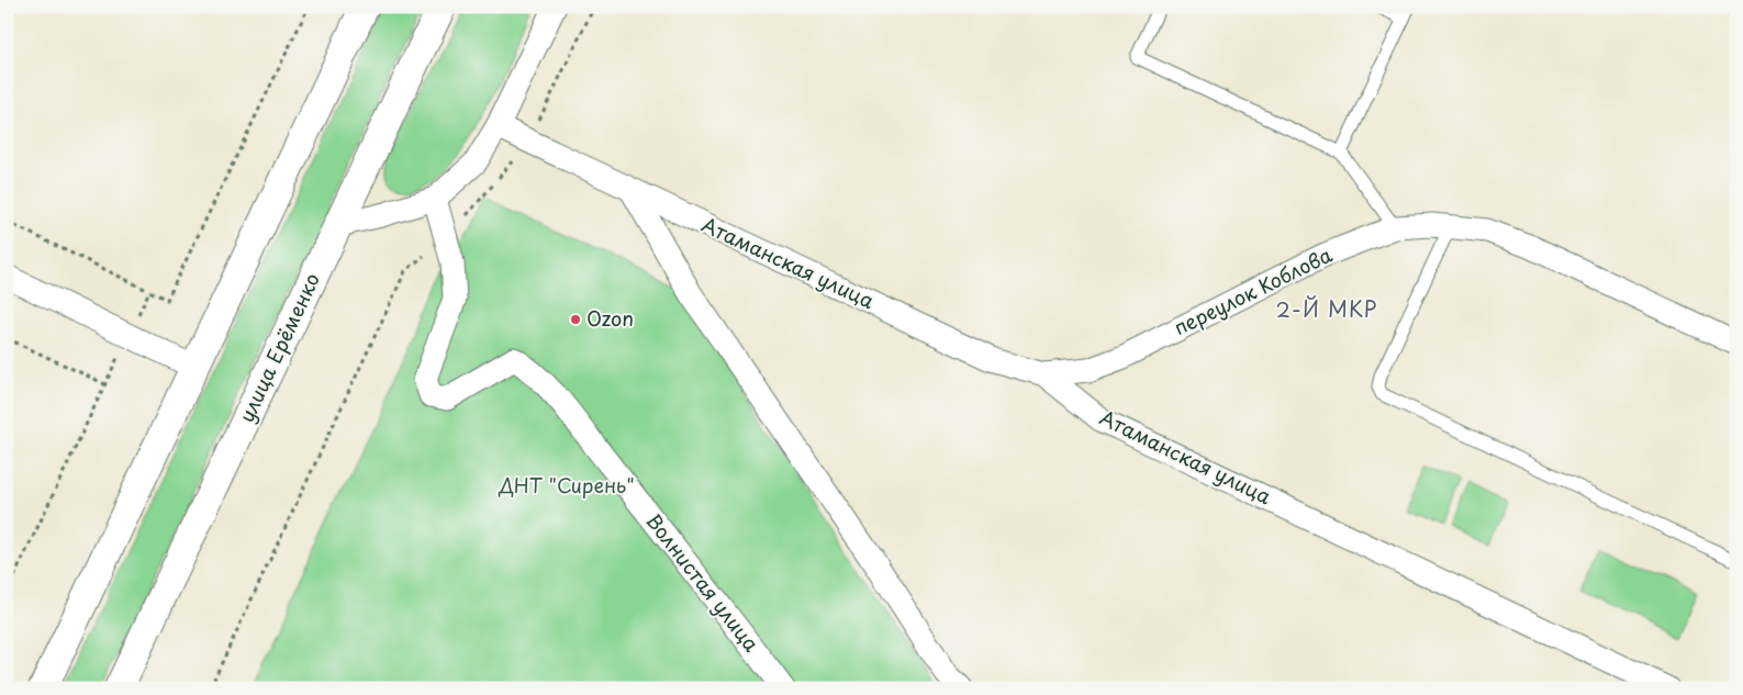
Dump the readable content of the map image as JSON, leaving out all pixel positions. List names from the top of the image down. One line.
{"streets":{"street":["Атаманская улица","переулок Коблова","улица Ерёменко","Волнистая улица"]},"crossings":[["Атаманская улица","переулок Коблова"]],"districts":["2-Й МКР"],"parks":["ДНТ \"Сирень\""],"places":["Ozon"]}
